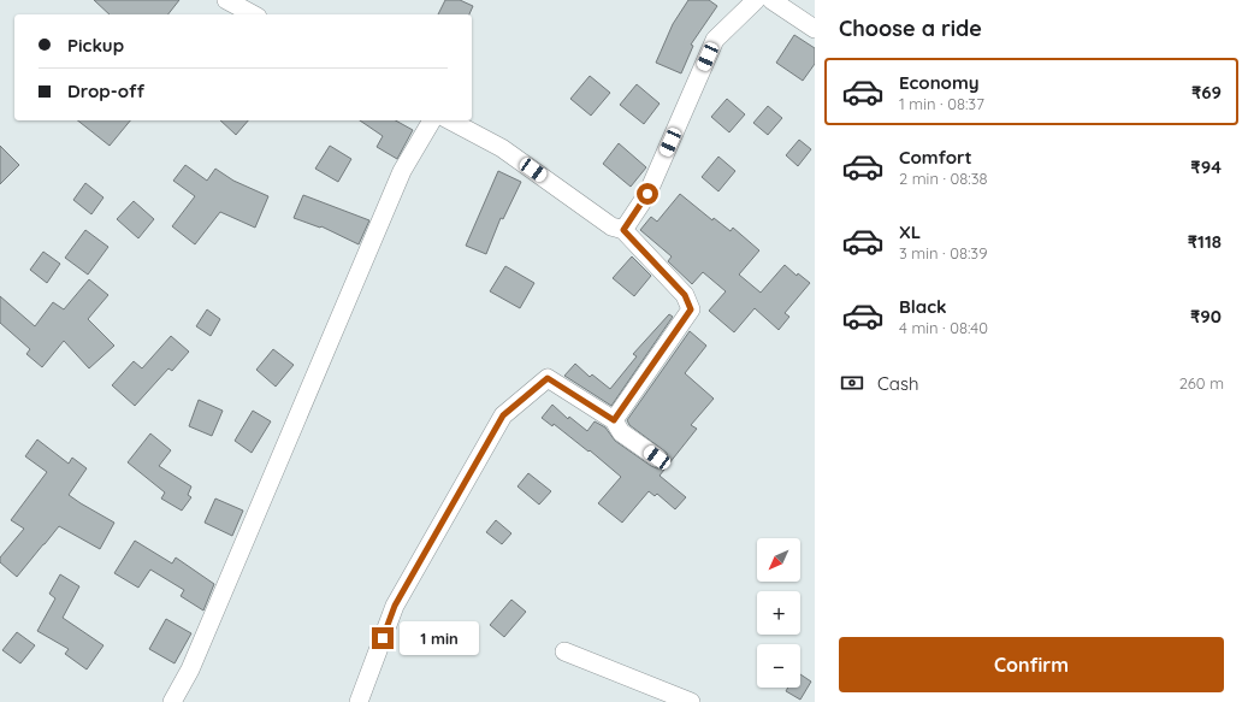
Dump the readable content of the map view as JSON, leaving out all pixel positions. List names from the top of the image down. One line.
{"north":"bottom left","page":{"heading":"Choose a ride","banner":["Pickup","Drop-off"],"list":[{"name":"Economy","note":"1 min · 08:37","value":"₹69"},{"name":"Comfort","note":"2 min · 08:38","value":"₹94"},{"name":"XL","note":"3 min · 08:39","value":"₹118"},{"name":"Black","note":"4 min · 08:40","value":"₹90"}],"pay":["Cash","260 m"],"map_buttons":["+","−"],"bubble":"1 min","buttons":"Confirm"}}
